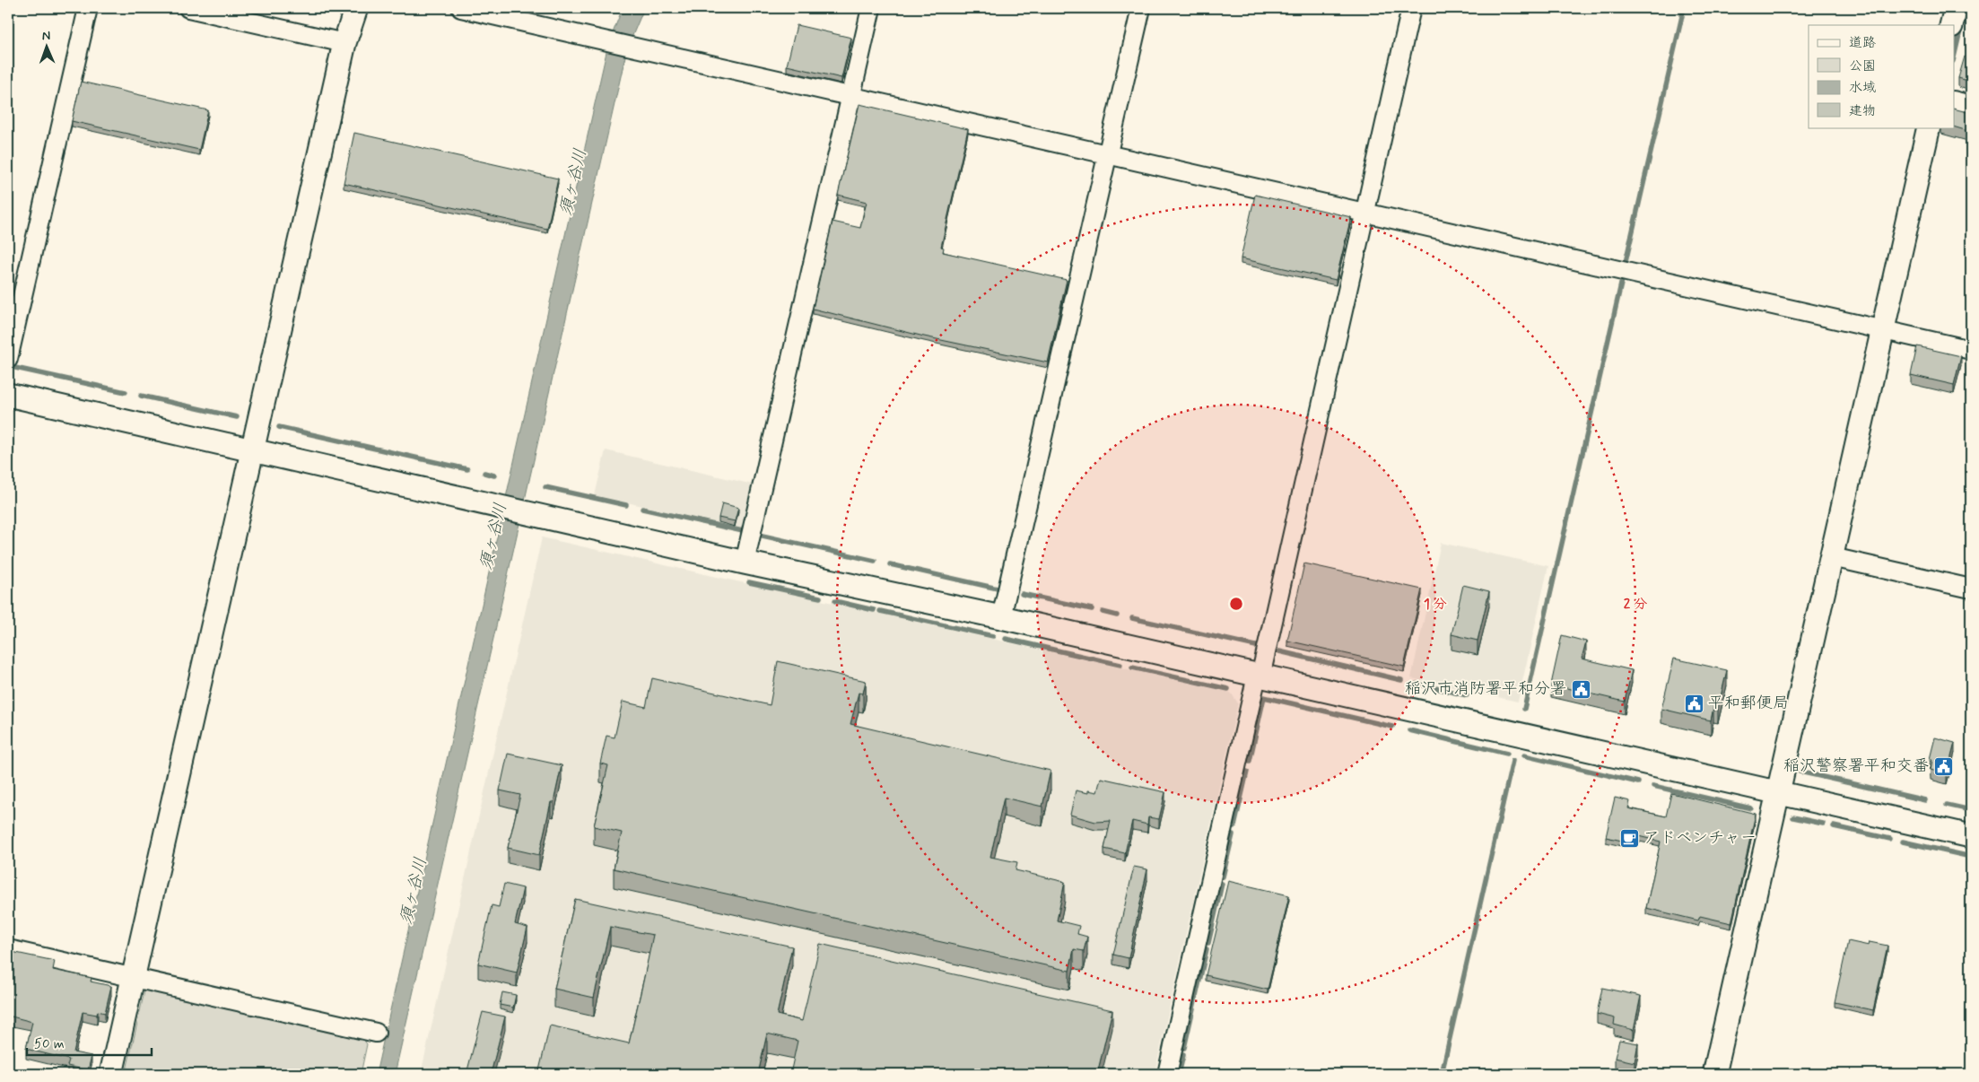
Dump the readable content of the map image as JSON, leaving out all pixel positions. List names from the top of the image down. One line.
{"water":["須ヶ谷川"],"places":{"public building":["稲沢市消防署平和分署","平和郵便局","稲沢警察署平和交番"],"cafe":["アドベンチャー"]},"legend":["道路","公園","水域","建物"],"scale_bar":"50 m","north":"top","rings":["1 分","2 分"]}
